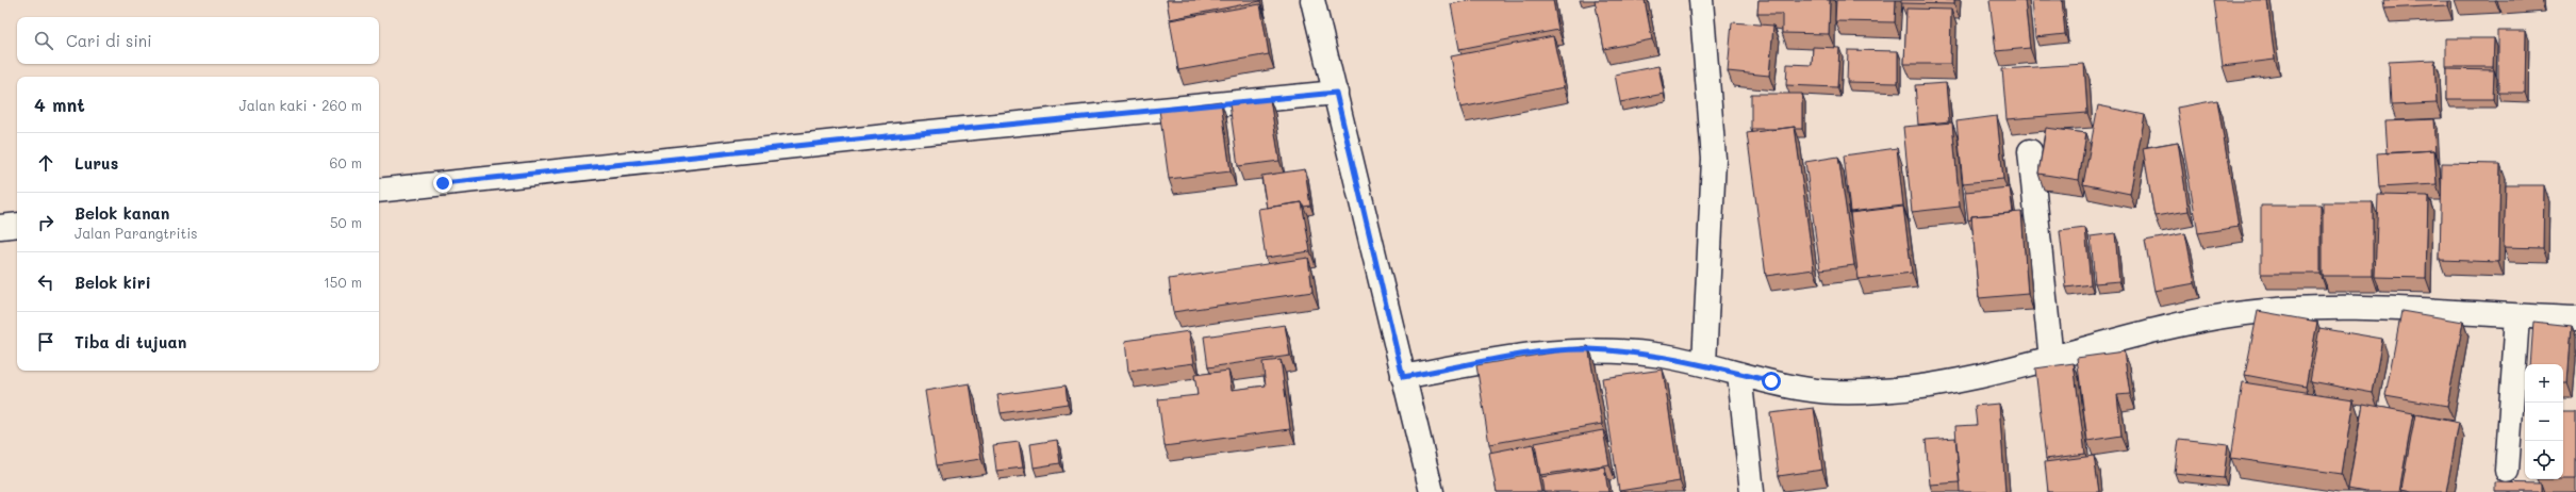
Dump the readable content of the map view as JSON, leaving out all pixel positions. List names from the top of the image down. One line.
{"page":{"search":"Cari di sini","heading":["4 mnt","Jalan kaki · 260 m"],"list":[["Lurus","60 m"],["Belok kanan","Jalan Parangtritis","50 m"],["Belok kiri","150 m"],"Tiba di tujuan"],"map_buttons":["+","−"]}}
